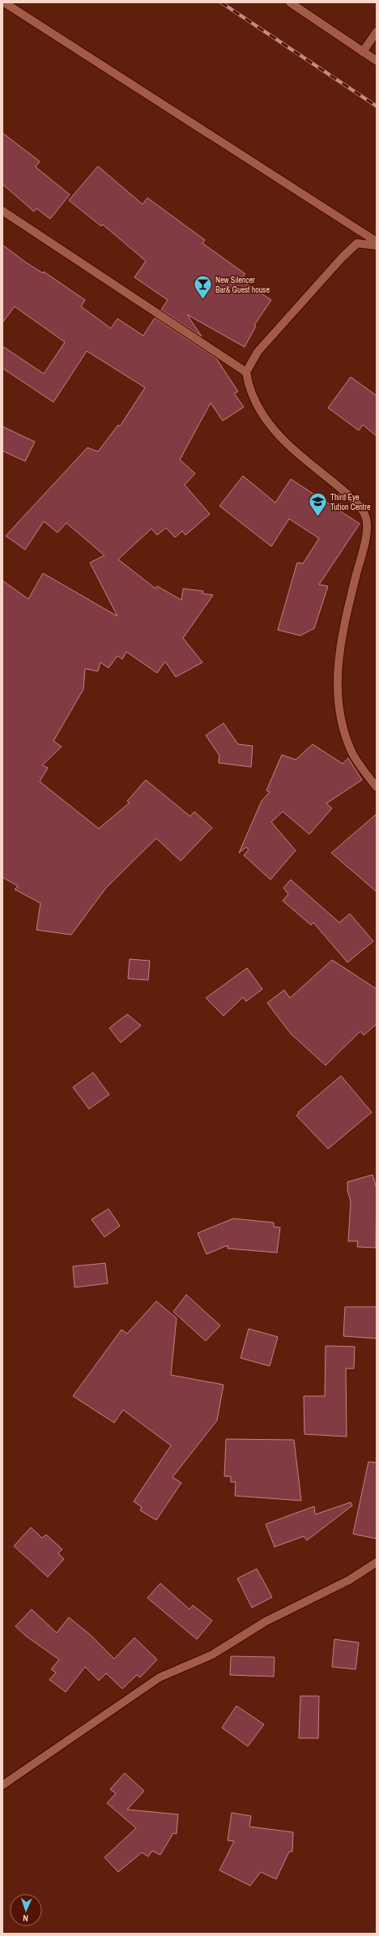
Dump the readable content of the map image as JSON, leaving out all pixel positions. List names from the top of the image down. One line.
{"places":{"bar":["New Silencer Bar& Guest house"],"school or university":["Third Eye Tution Centre"]},"north":"bottom"}
